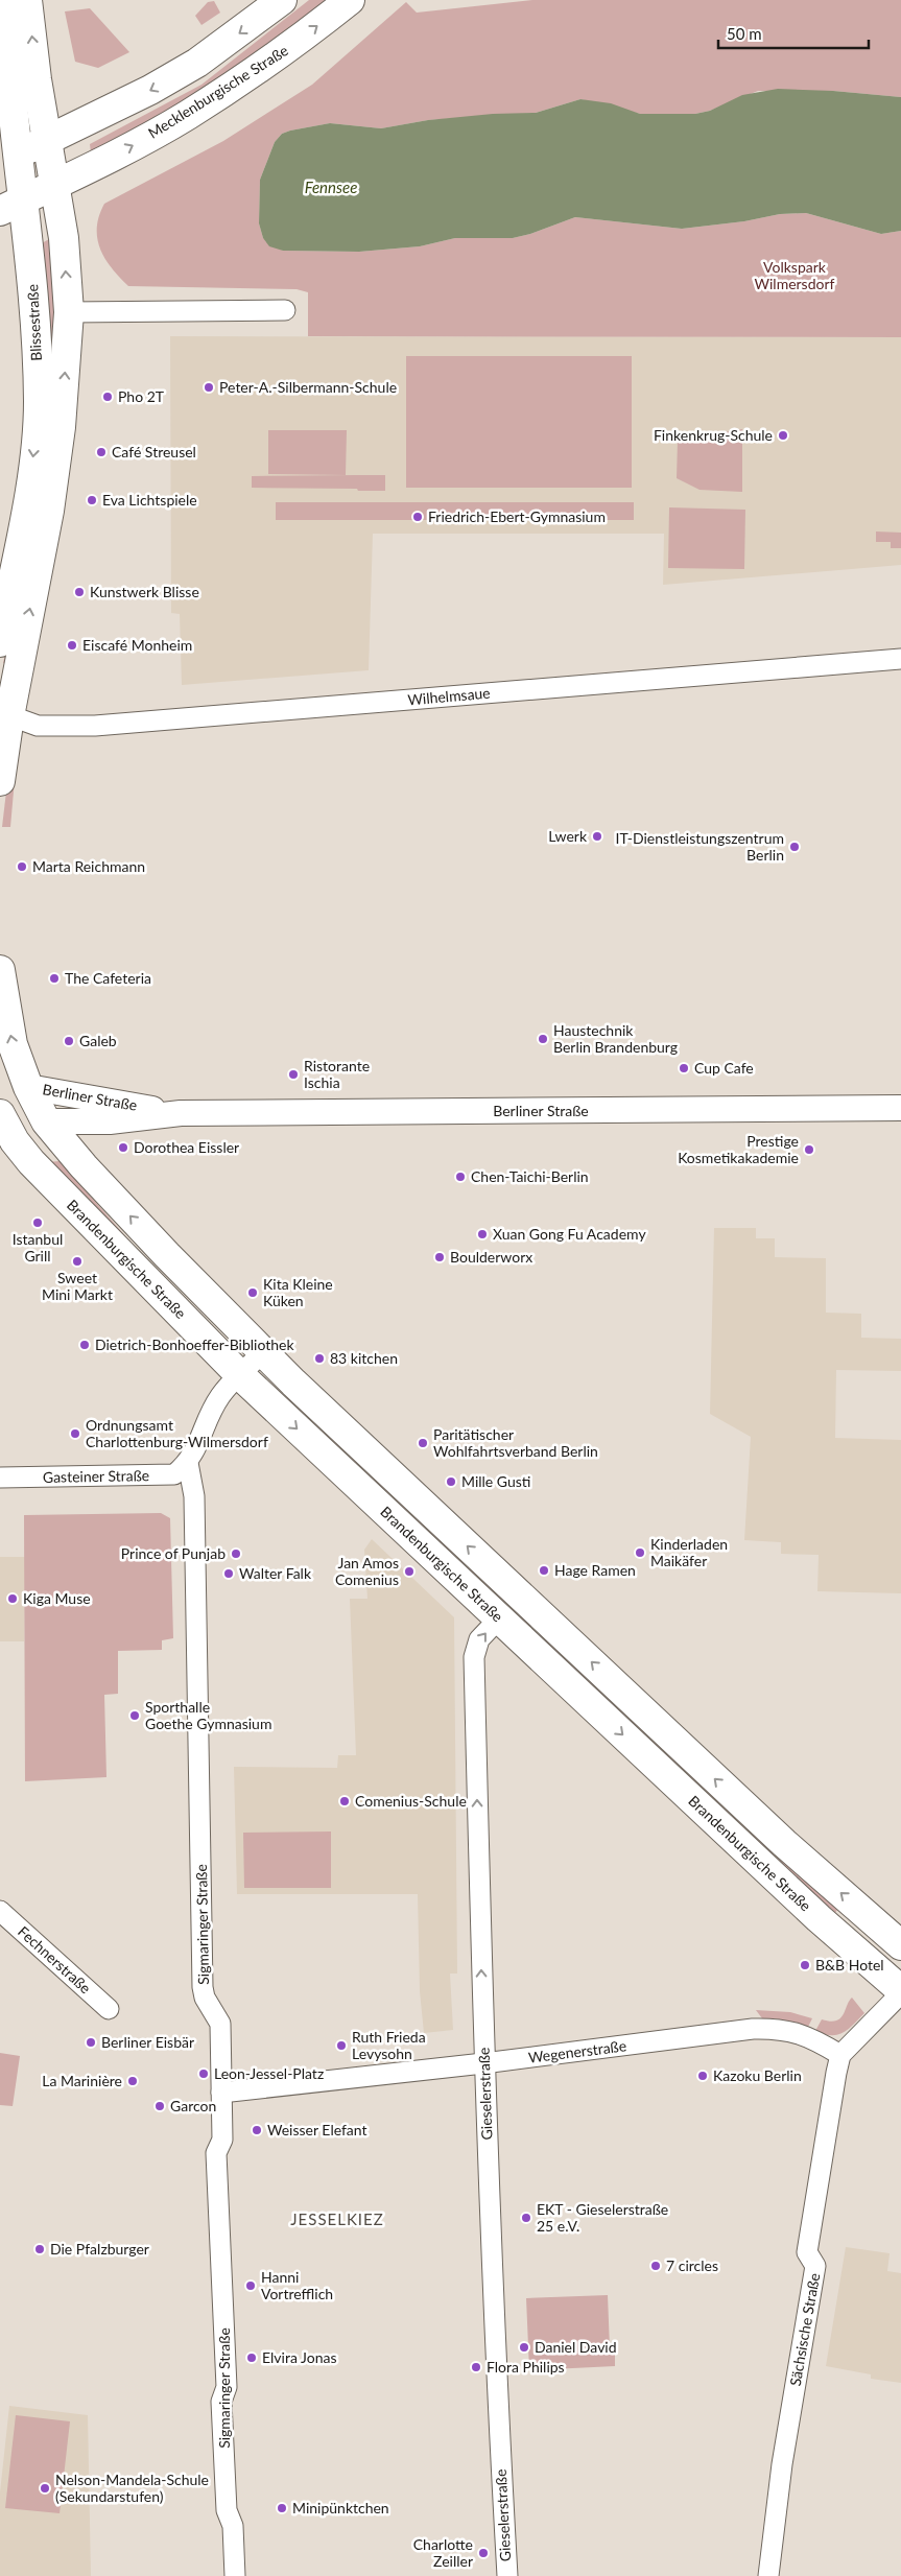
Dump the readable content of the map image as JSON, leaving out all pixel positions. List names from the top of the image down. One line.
{"streets":{"main road":["Mecklenburgische Straße","Blissestraße","Berliner Straße","Brandenburgische Straße"],"street":["Wilhelmsaue","Gasteiner Straße","Sigmaringer Straße","Fechnerstraße","Wegenerstraße","Gieselerstraße","Sächsische Straße"]},"crossings":[["Mecklenburgische Straße","Blissestraße"],["Blissestraße","Wilhelmsaue"],["Berliner Straße","Brandenburgische Straße"],["Brandenburgische Straße","Gieselerstraße"],["Gasteiner Straße","Sigmaringer Straße"],["Sigmaringer Straße","Wegenerstraße"],["Wegenerstraße","Gieselerstraße"],["Wegenerstraße","Sächsische Straße"]],"one_way":["Gieselerstraße"],"districts":["JESSELKIEZ"],"water":["Fennsee"],"parks":["Volkspark Wilmersdorf"],"places":["Peter-A.-Silbermann-Schule","Pho 2T","Finkenkrug-Schule","Café Streusel","Eva Lichtspiele","Friedrich-Ebert-Gymnasium","Kunstwerk Blisse","Eiscafé Monheim","Lwerk","IT-Dienstleistungszentrum Berlin","Marta Reichmann","The Cafeteria","Haustechnik Berlin Brandenburg","Galeb","Cup Cafe","Ristorante Ischia","Dorothea Eissler","Prestige Kosmetikakademie","Chen-Taichi-Berlin","Istanbul Grill","Xuan Gong Fu Academy","Boulderworx","Sweet Mini Markt","Kita Kleine Küken","Dietrich-Bonhoeffer-Bibliothek","83 kitchen","Ordnungsamt Charlottenburg-Wilmersdorf","Paritätischer Wohlfahrtsverband Berlin","Mille Gusti","Kinderladen Maikäfer","Prince of Punjab","Hage Ramen","Jan Amos Comenius","Walter Falk","Kiga Muse","Sporthalle Goethe Gymnasium","Comenius-Schule","B&B Hotel","Berliner Eisbär","Ruth Frieda Levysohn","Leon-Jessel-Platz","Kazoku Berlin","La Marinière","Garcon","Weisser Elefant","EKT - Gieselerstraße 25 e.V.","Die Pfalzburger","7 circles","Hanni Vortrefflich","Daniel David","Elvira Jonas","Flora Philips","Nelson-Mandela-Schule (Sekundarstufen)","Minipünktchen","Charlotte Zeiller"],"scale_bar":"50 m"}
